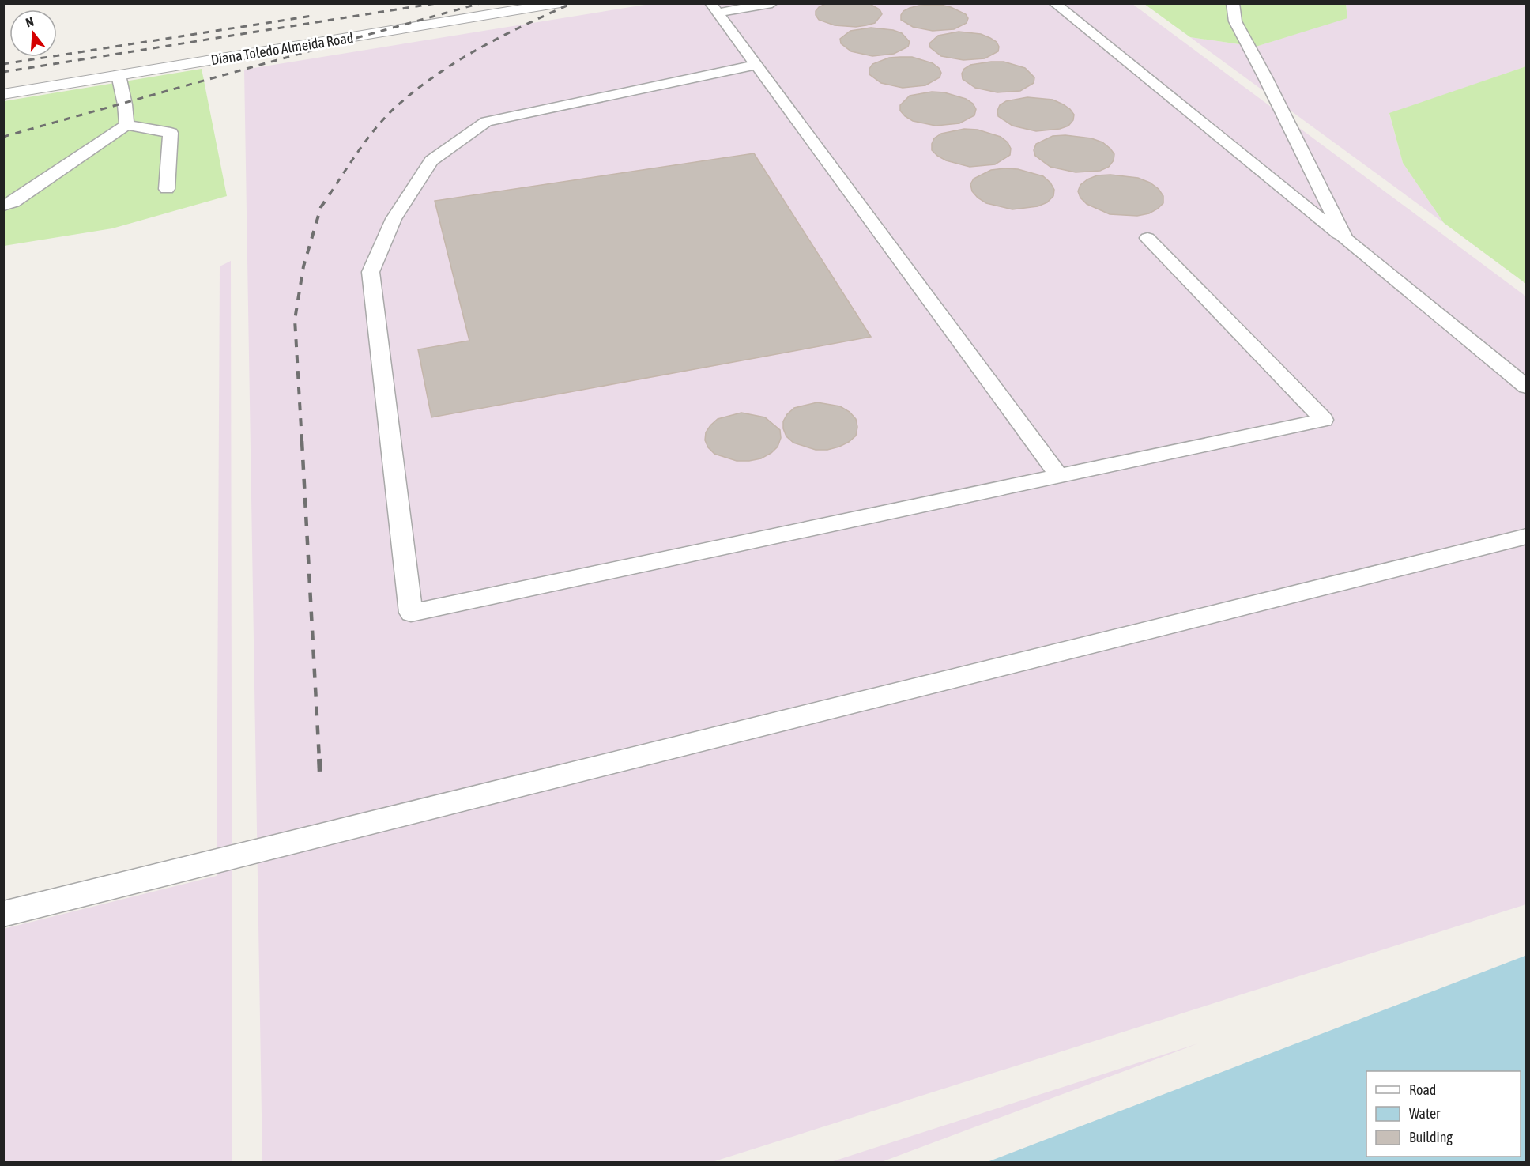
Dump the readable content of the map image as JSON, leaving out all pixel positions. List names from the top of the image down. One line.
{"streets":{"street":["Diana Toledo Almeida Road"]},"legend":["Road","Water","Building"],"north":"top"}
